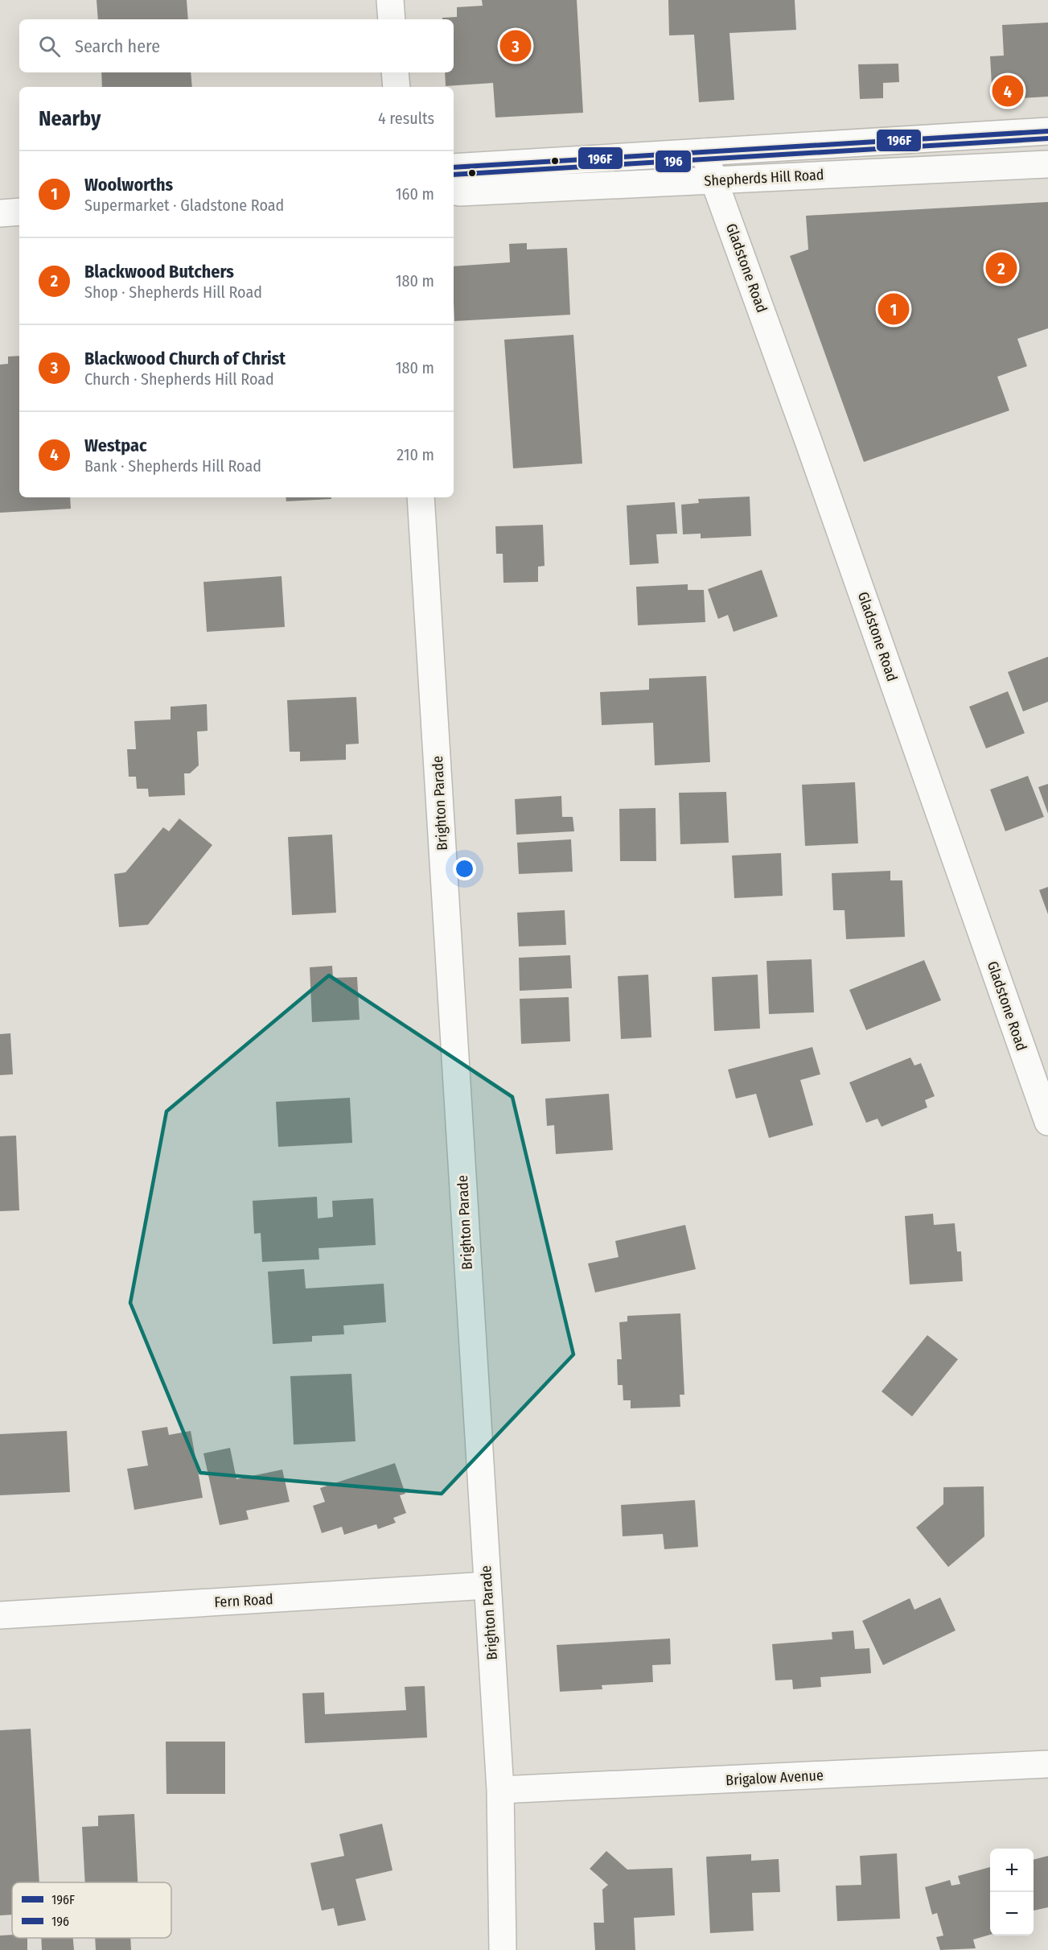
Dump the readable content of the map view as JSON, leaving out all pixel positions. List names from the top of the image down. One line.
{"streets":{"street":["Shepherds Hill Road","Gladstone Road","Brighton Parade","Fern Road","Brigalow Avenue"]},"crossings":[["Shepherds Hill Road","Gladstone Road"],["Brighton Parade","Fern Road"],["Brighton Parade","Brigalow Avenue"]],"lines":["transit line 196F","transit line 196"],"legend":["196F","196"],"page":{"search":"Search here","pins":["3","4","2","1"],"heading":["Nearby","4 results"],"list":[{"mark":"1","name":"Woolworths","note":"Supermarket · Gladstone Road","value":"160 m"},{"mark":"2","name":"Blackwood Butchers","note":"Shop · Shepherds Hill Road","value":"180 m"},{"mark":"3","name":"Blackwood Church of Christ","note":"Church · Shepherds Hill Road","value":"180 m"},{"mark":"4","name":"Westpac","note":"Bank · Shepherds Hill Road","value":"210 m"}],"map_buttons":["+","−"]}}
